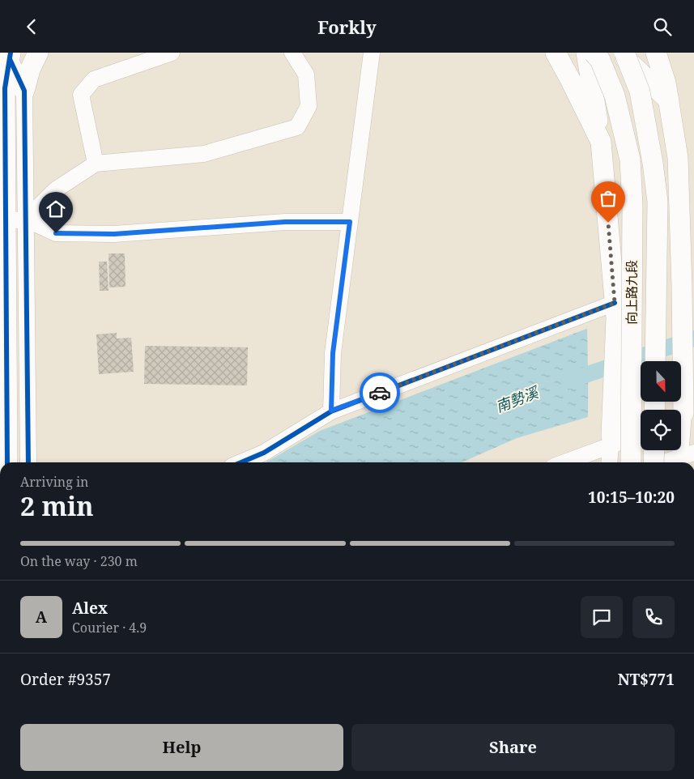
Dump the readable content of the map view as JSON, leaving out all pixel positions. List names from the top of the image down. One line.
{"streets":{"main road":["向上路九段"]},"water":["南勢溪"],"north":"bottom","page":{"header":"Forkly","heading":["2 min","Arriving in","10:15–10:20"],"panel":["Alex","Courier · 4.9","Order #9357","NT$771"],"bar":"On the way · 230 m","round":"A","buttons":["Help","Share"]}}
